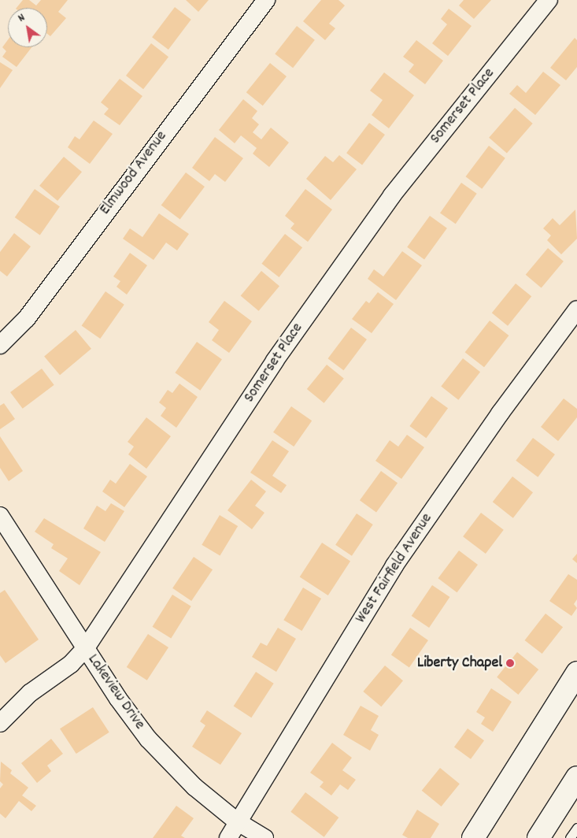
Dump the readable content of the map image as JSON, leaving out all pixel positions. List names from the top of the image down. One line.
{"streets":{"street":["Somerset Place","Elmwood Avenue","West Fairfield Avenue","Lakeview Drive"]},"crossings":[["Somerset Place","Lakeview Drive"],["West Fairfield Avenue","Lakeview Drive"]],"places":["Liberty Chapel"],"north":"top left"}
